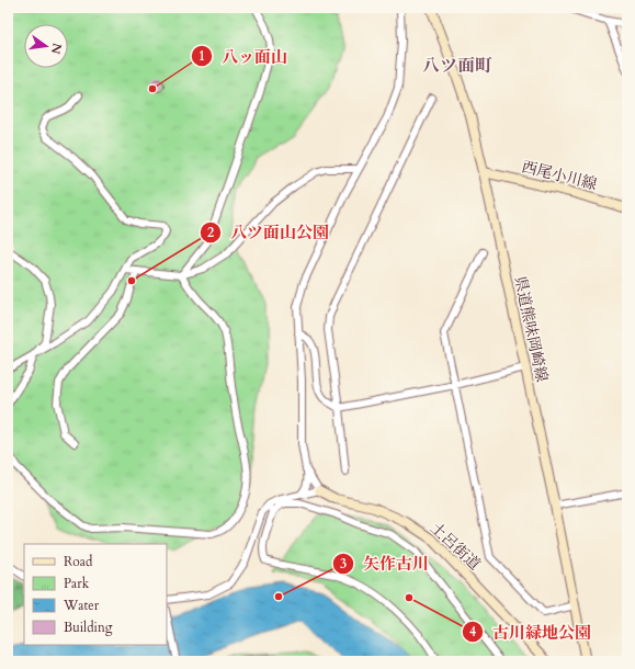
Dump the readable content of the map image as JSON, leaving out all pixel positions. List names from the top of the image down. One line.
{"streets":{"main road":["西尾小川線","県道熊味岡崎線","土呂街道"]},"crossings":[["西尾小川線","県道熊味岡崎線"]],"districts":["八ツ面町"],"places":["八ッ面山","八ツ面山公園","矢作古川","古川緑地公園"],"legend":["Road","Park","Water","Building"],"north":"right"}
